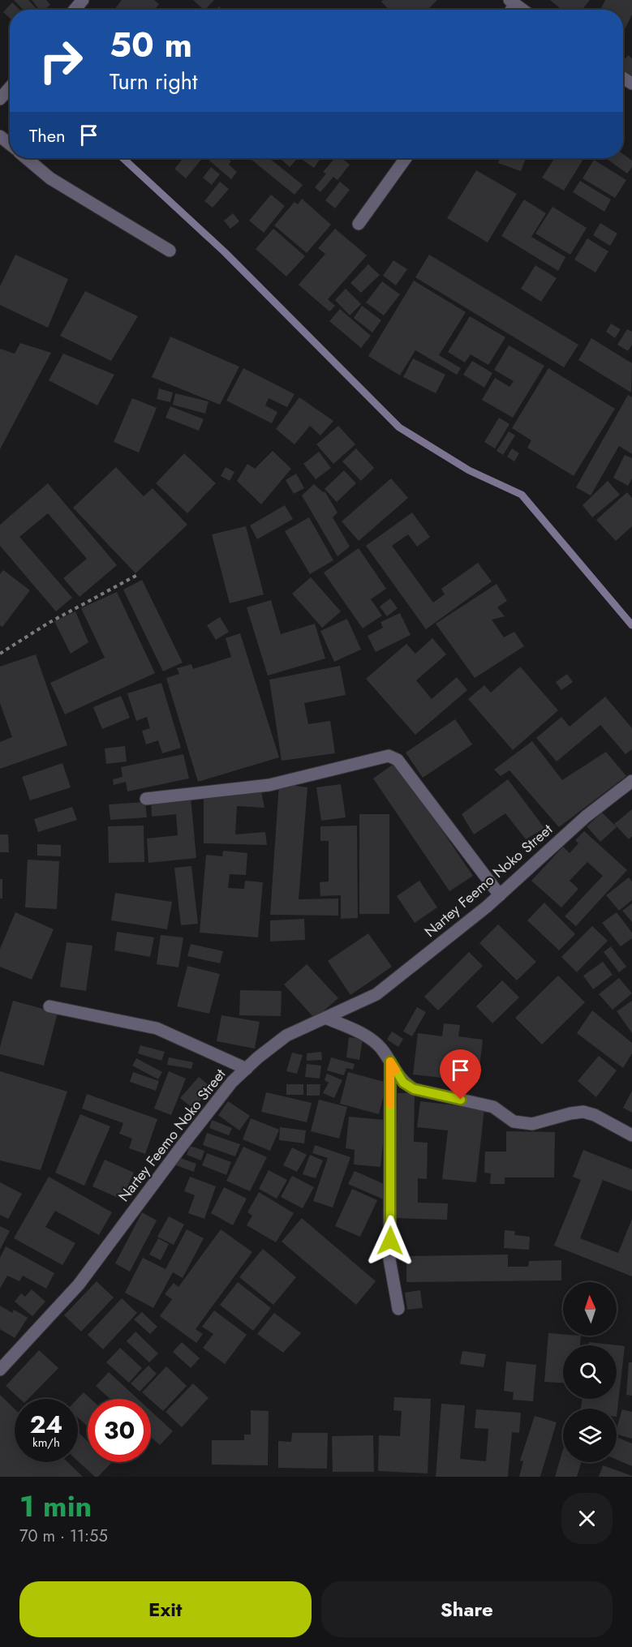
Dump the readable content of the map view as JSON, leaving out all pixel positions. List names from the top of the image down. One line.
{"streets":{"street":["Nartey Feemo Noko Street"]},"north":"top","page":{"turn":["50 m","Turn right"],"then":"Then","speed":"24 km/h","limit":"30","heading":["1 min","70 m · 11:55"],"buttons":["Exit","Share"]}}
